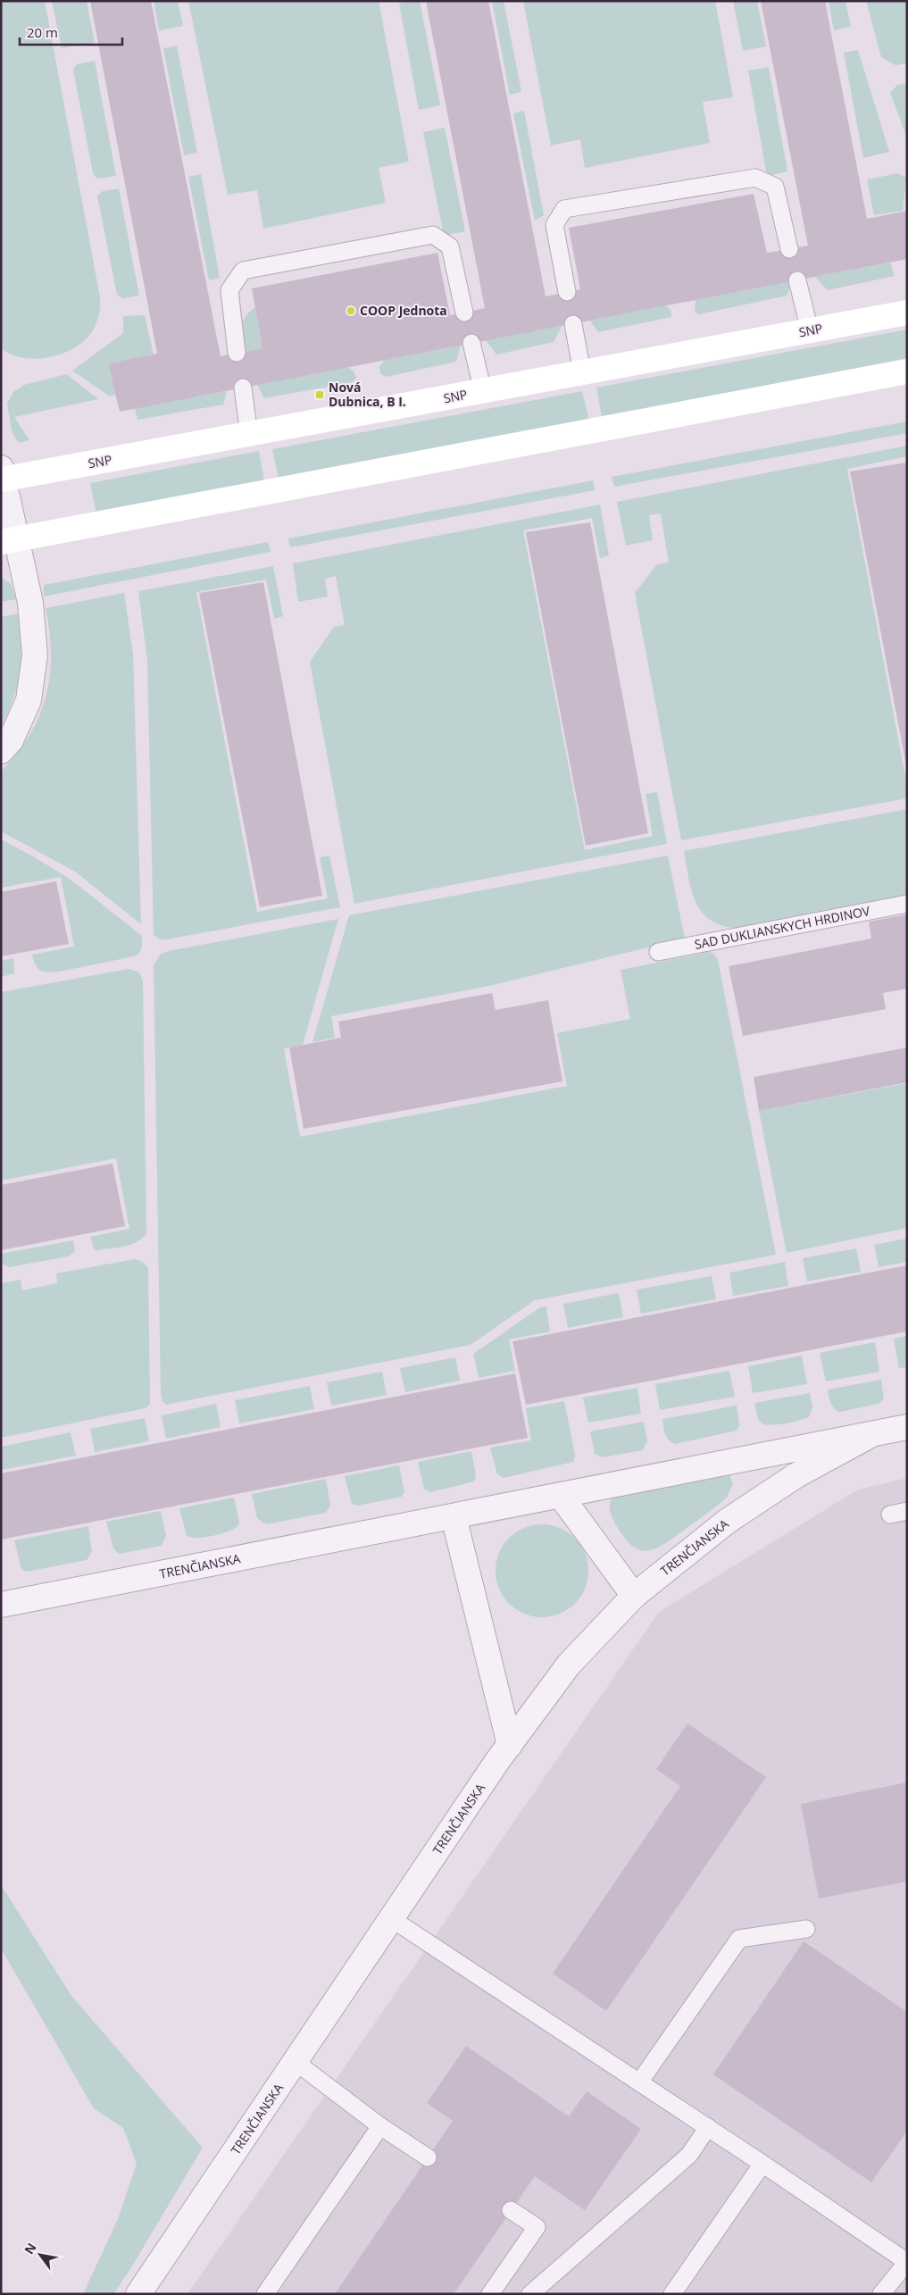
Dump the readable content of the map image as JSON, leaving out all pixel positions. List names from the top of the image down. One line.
{"streets":{"street":["SNP","TRENČIANSKA"],"lane":["SAD DUKLIANSKYCH HRDINOV"]},"places":{"other":["COOP Jednota"],"transit":["Nová Dubnica, B I."]},"scale_bar":"20 m","north":"top left"}
